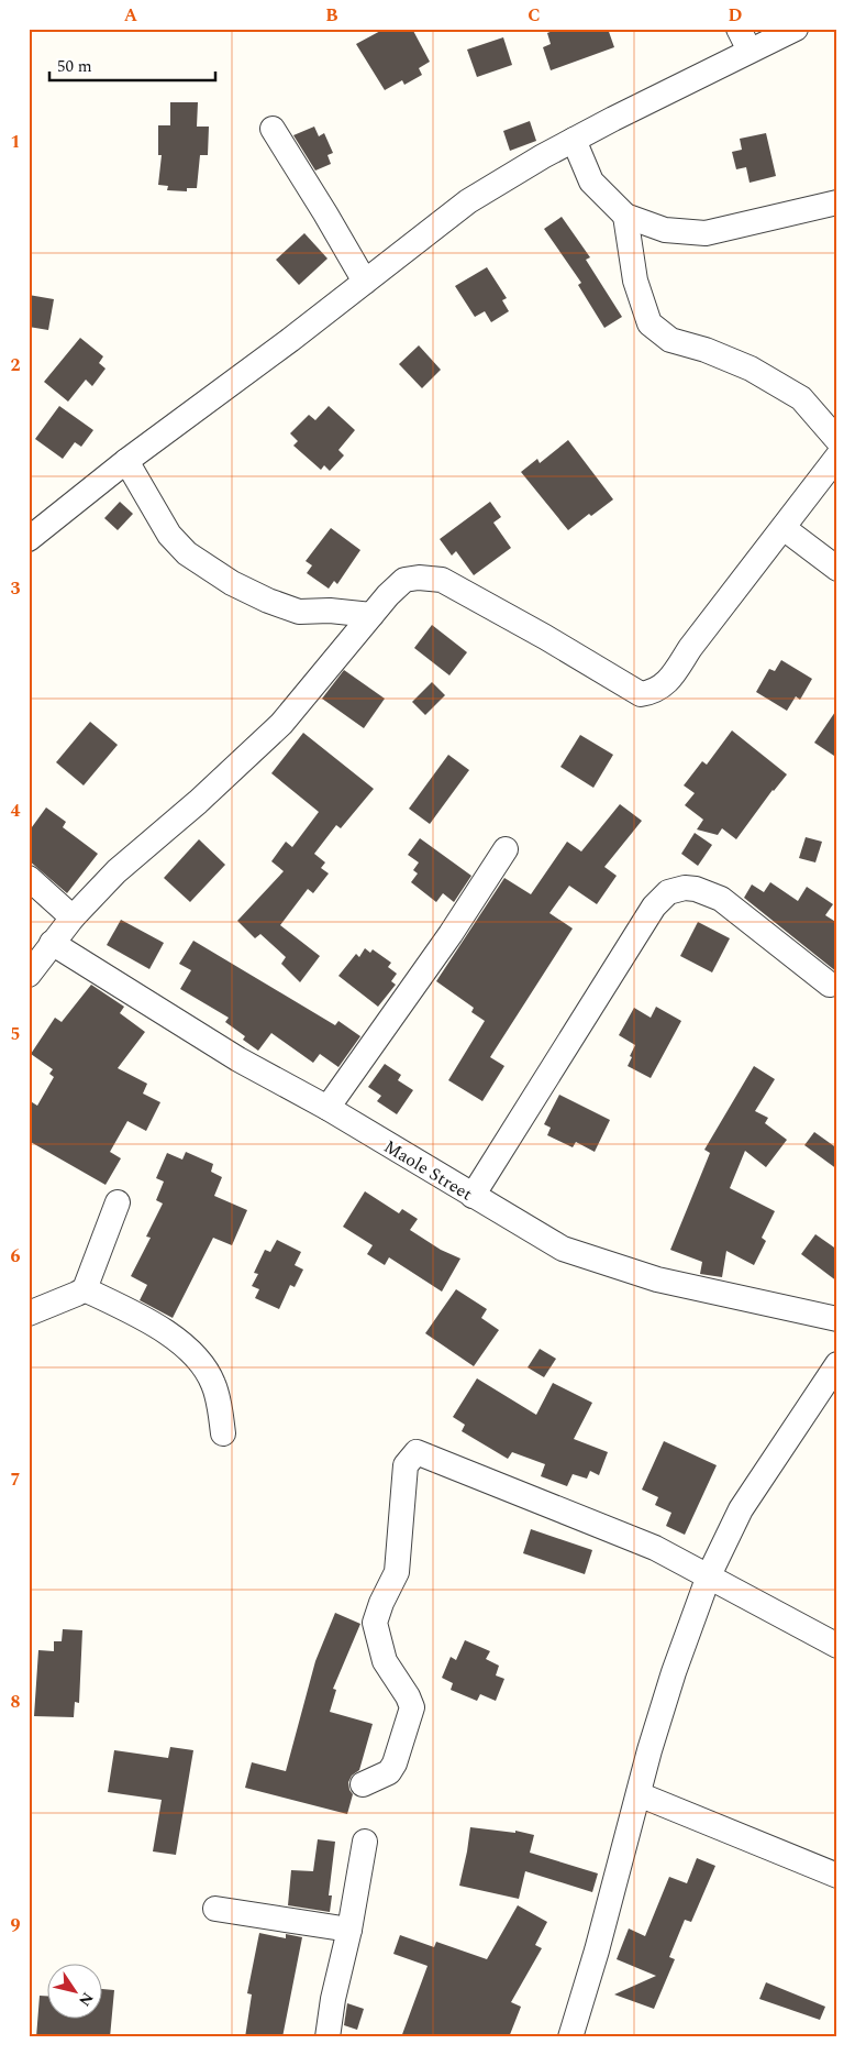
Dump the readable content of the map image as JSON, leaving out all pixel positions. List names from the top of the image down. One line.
{"streets":{"street":["Maole Street"]},"scale_bar":"50 m","north":"bottom right","grid":{"columns":["A","B","C","D"],"rows":["1","2","3","4","5","6","7","8","9"]}}
